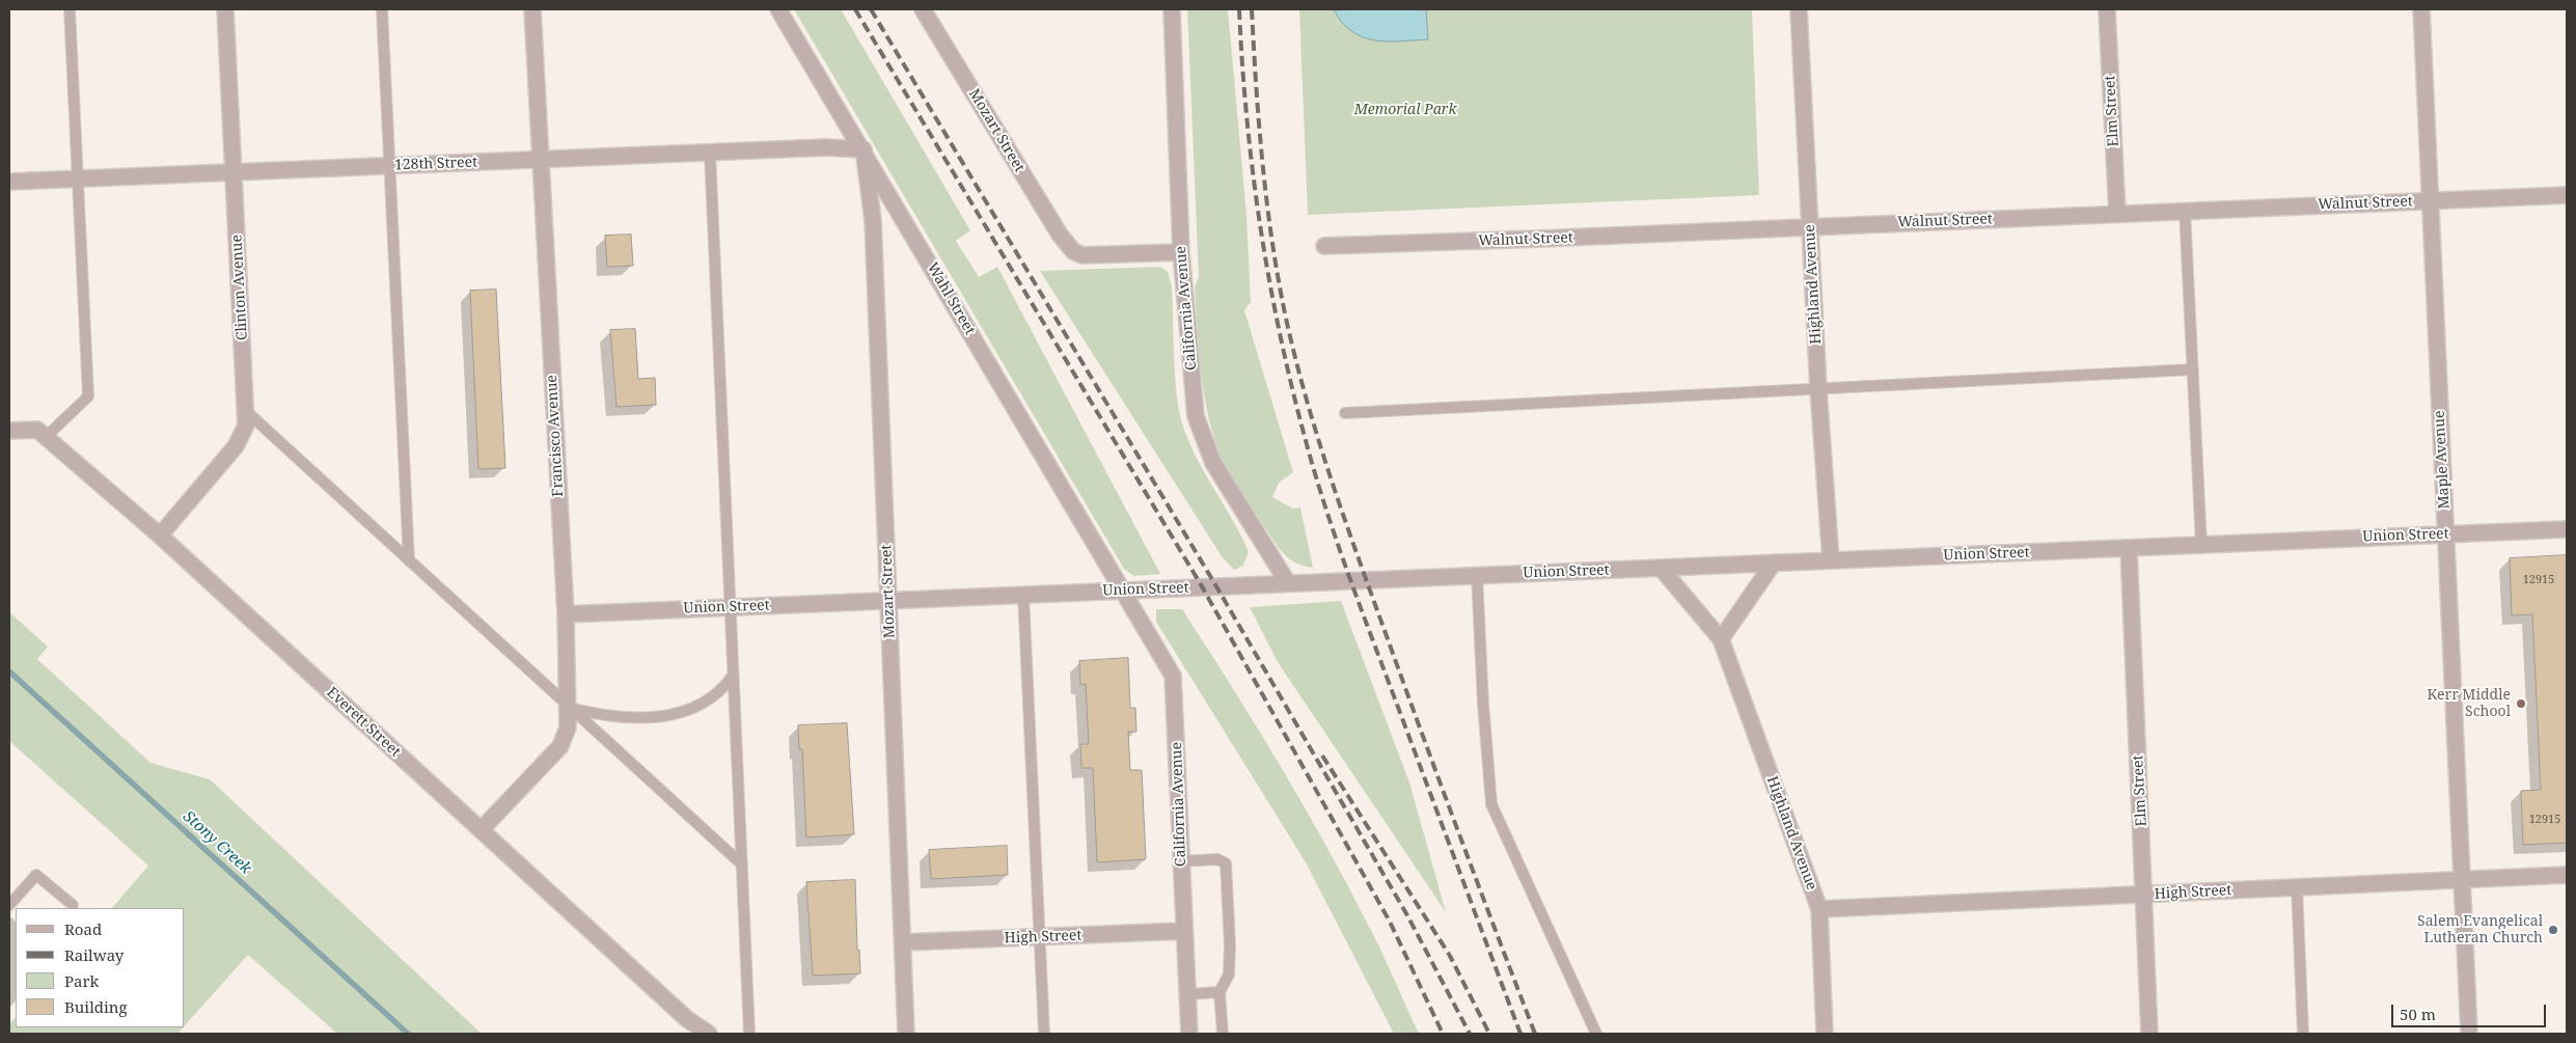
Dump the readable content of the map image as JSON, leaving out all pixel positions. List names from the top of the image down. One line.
{"streets":{"street":["Elm Street","Mozart Street","128th Street","Walnut Street","Highland Avenue","Clinton Avenue","Wahl Street","California Avenue","Francisco Avenue","Maple Avenue","Union Street","Everett Street","High Street"]},"crossings":[["Elm Street","Walnut Street"],["Elm Street","Union Street"],["Elm Street","High Street"],["Mozart Street","128th Street"],["Mozart Street","Wahl Street"],["Mozart Street","California Avenue"],["Mozart Street","Union Street"],["Mozart Street","High Street"],["128th Street","Clinton Avenue"],["128th Street","Wahl Street"],["128th Street","Francisco Avenue"],["Walnut Street","Highland Avenue"],["Walnut Street","Maple Avenue"],["Highland Avenue","Union Street"],["Highland Avenue","High Street"],["Clinton Avenue","Everett Street"],["Wahl Street","California Avenue"],["Wahl Street","Union Street"],["California Avenue","Union Street"],["California Avenue","High Street"],["Francisco Avenue","Union Street"],["Francisco Avenue","Everett Street"],["Maple Avenue","Union Street"],["Maple Avenue","High Street"]],"water":["Stony Creek"],"parks":["Memorial Park"],"places":["Kerr Middle School","Salem Evangelical Lutheran Church"],"house_numbers":["12915","12915"],"legend":["Road","Railway","Park","Building"],"scale_bar":"50 m"}
